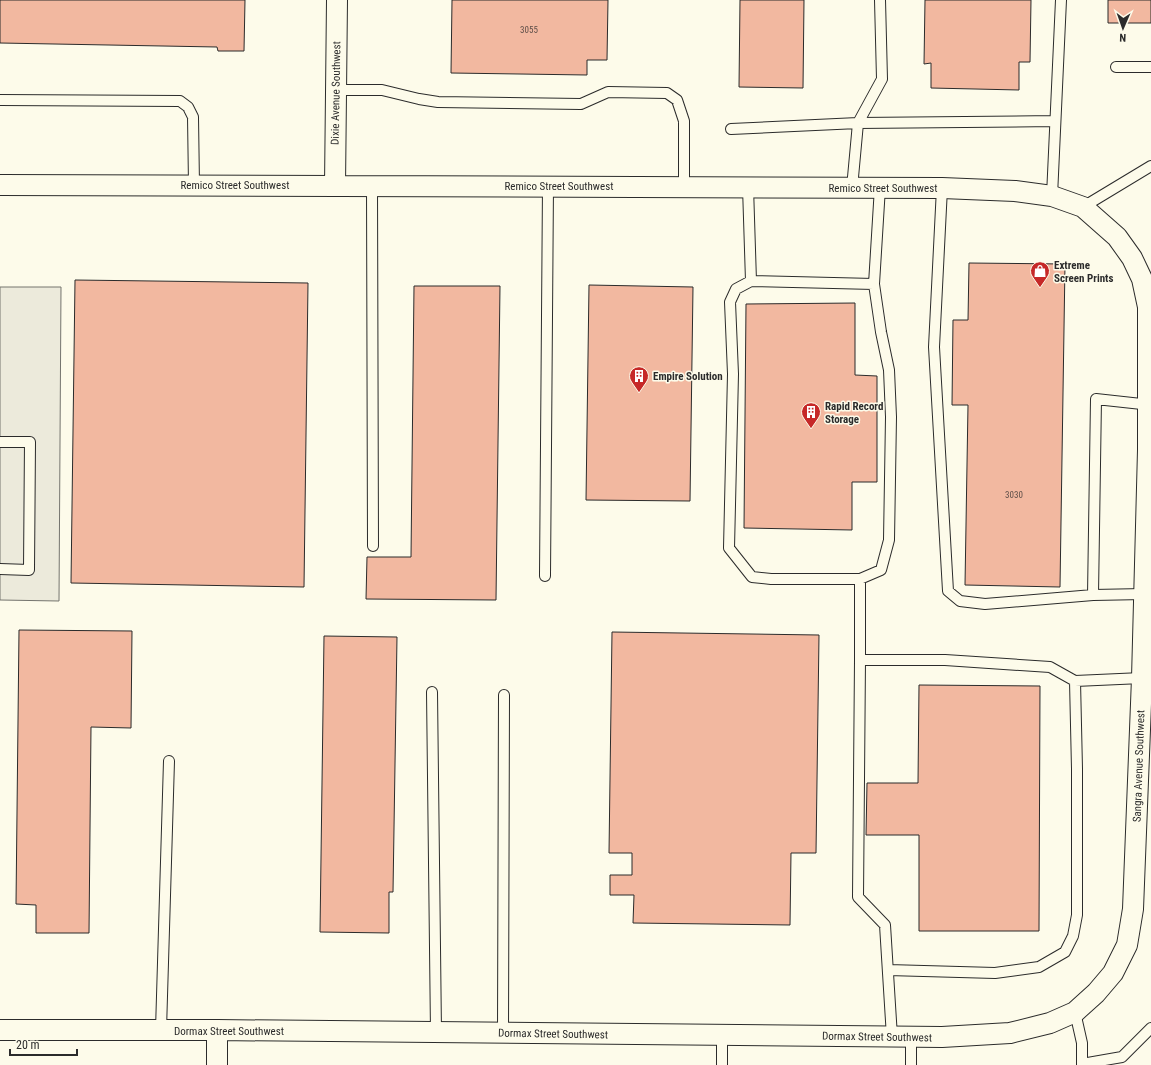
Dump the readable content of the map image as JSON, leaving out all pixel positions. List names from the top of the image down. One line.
{"streets":{"street":["Dixie Avenue Southwest","Remico Street Southwest","Sangra Avenue Southwest","Dormax Street Southwest"]},"crossings":[["Dixie Avenue Southwest","Remico Street Southwest"],["Remico Street Southwest","Sangra Avenue Southwest"],["Sangra Avenue Southwest","Dormax Street Southwest"]],"places":{"shop":["Extreme Screen Prints"],"building":["Empire Solution","Rapid Record Storage"]},"house_numbers":["3055","3030"],"scale_bar":"20 m","north":"bottom"}
